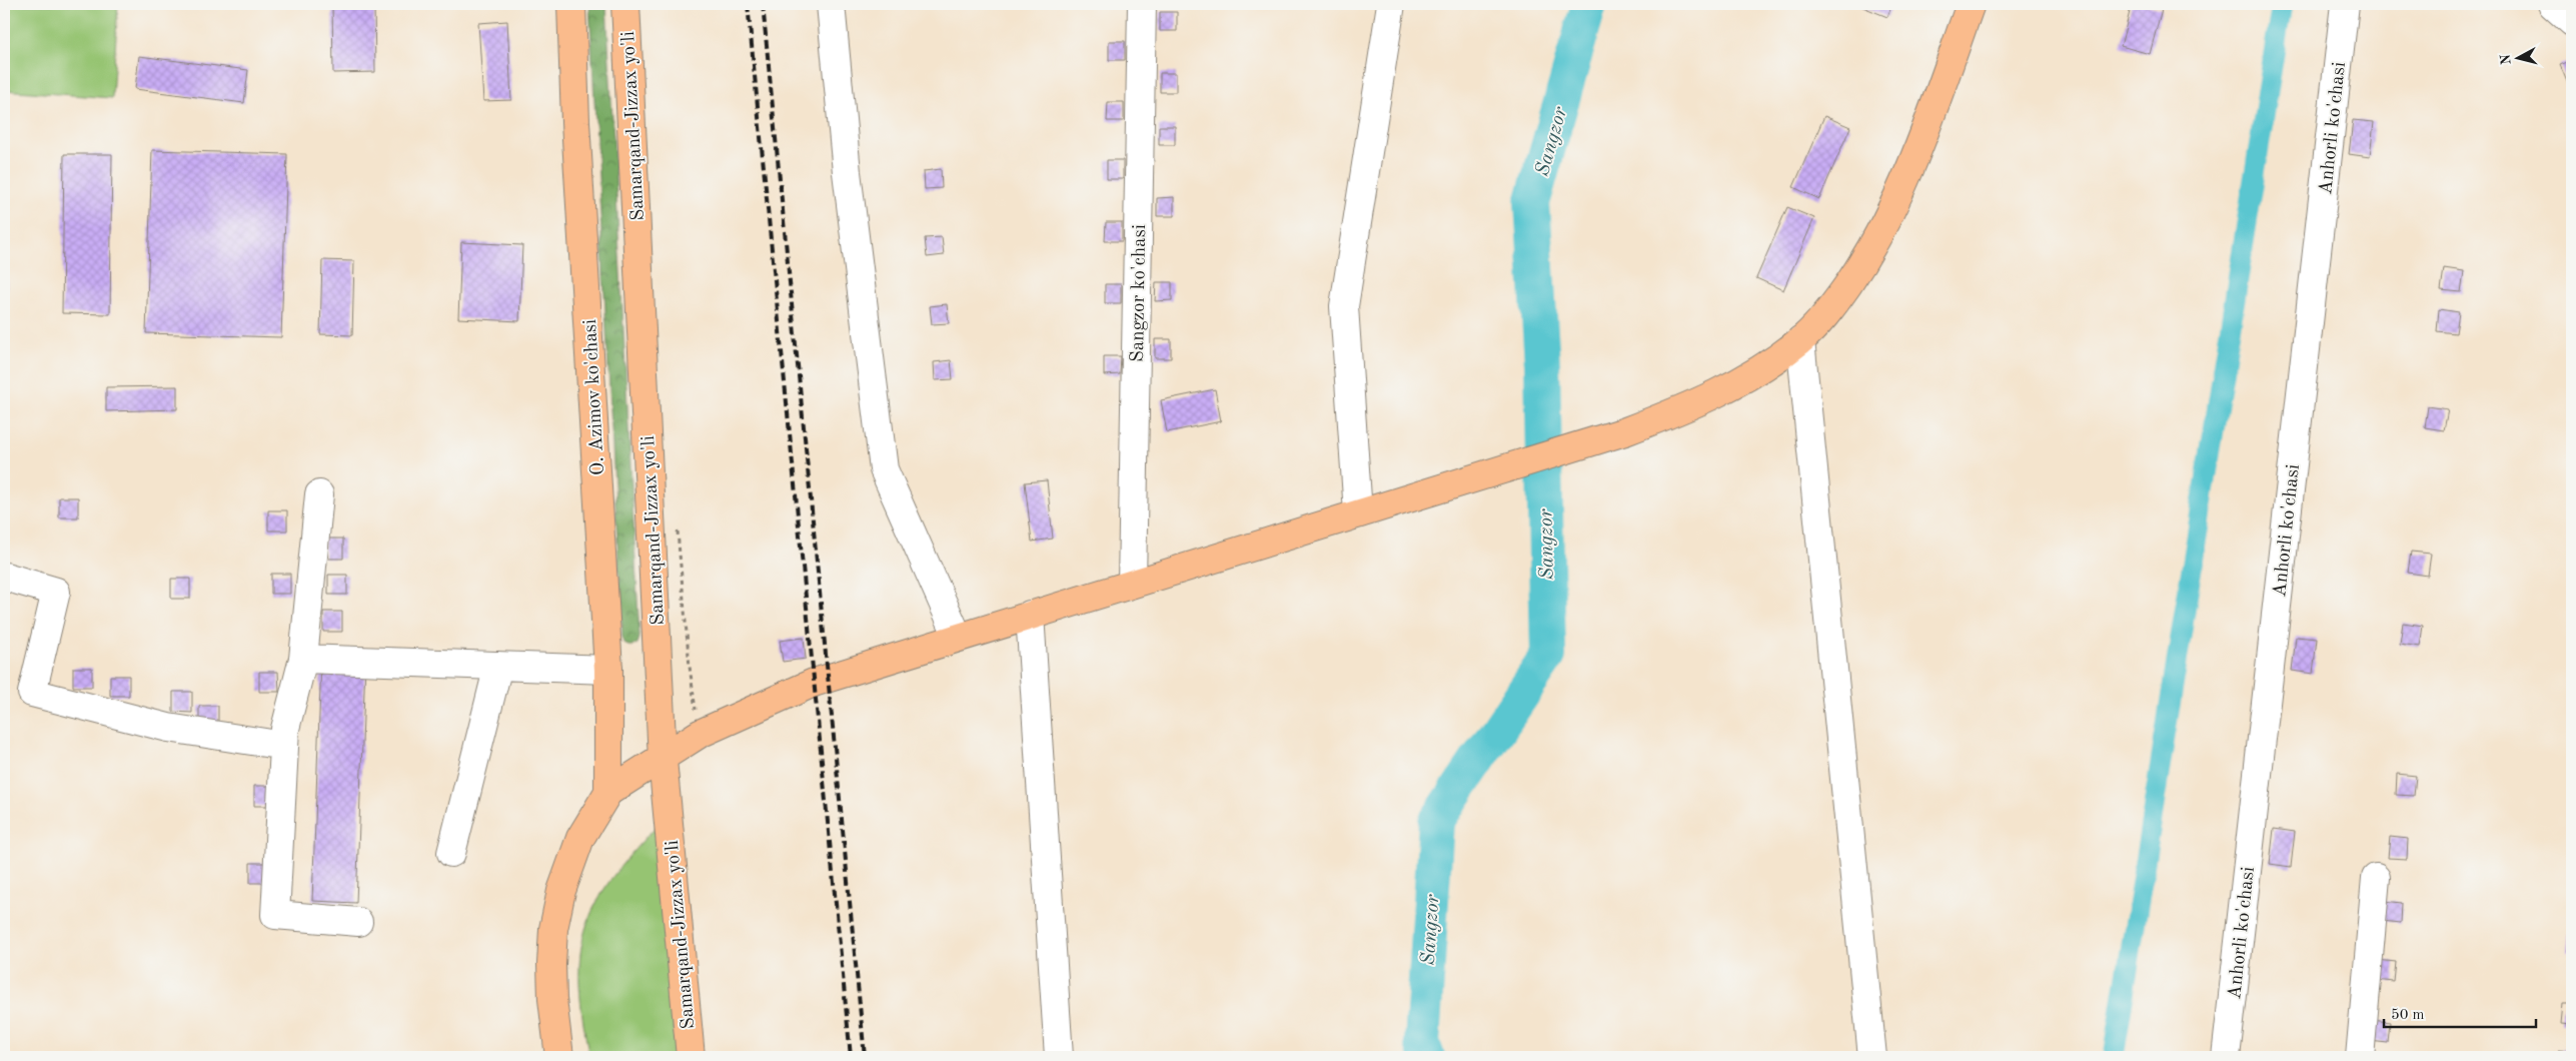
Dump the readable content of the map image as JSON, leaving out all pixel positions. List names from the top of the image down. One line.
{"streets":{"main road":["Samarqand-Jizzax yo'li","O. Azimov ko'chasi"],"street":["Anhorli ko'chasi","Sangzor ko'chasi"]},"water":["Sangzor"],"scale_bar":"50 m","north":"left"}
